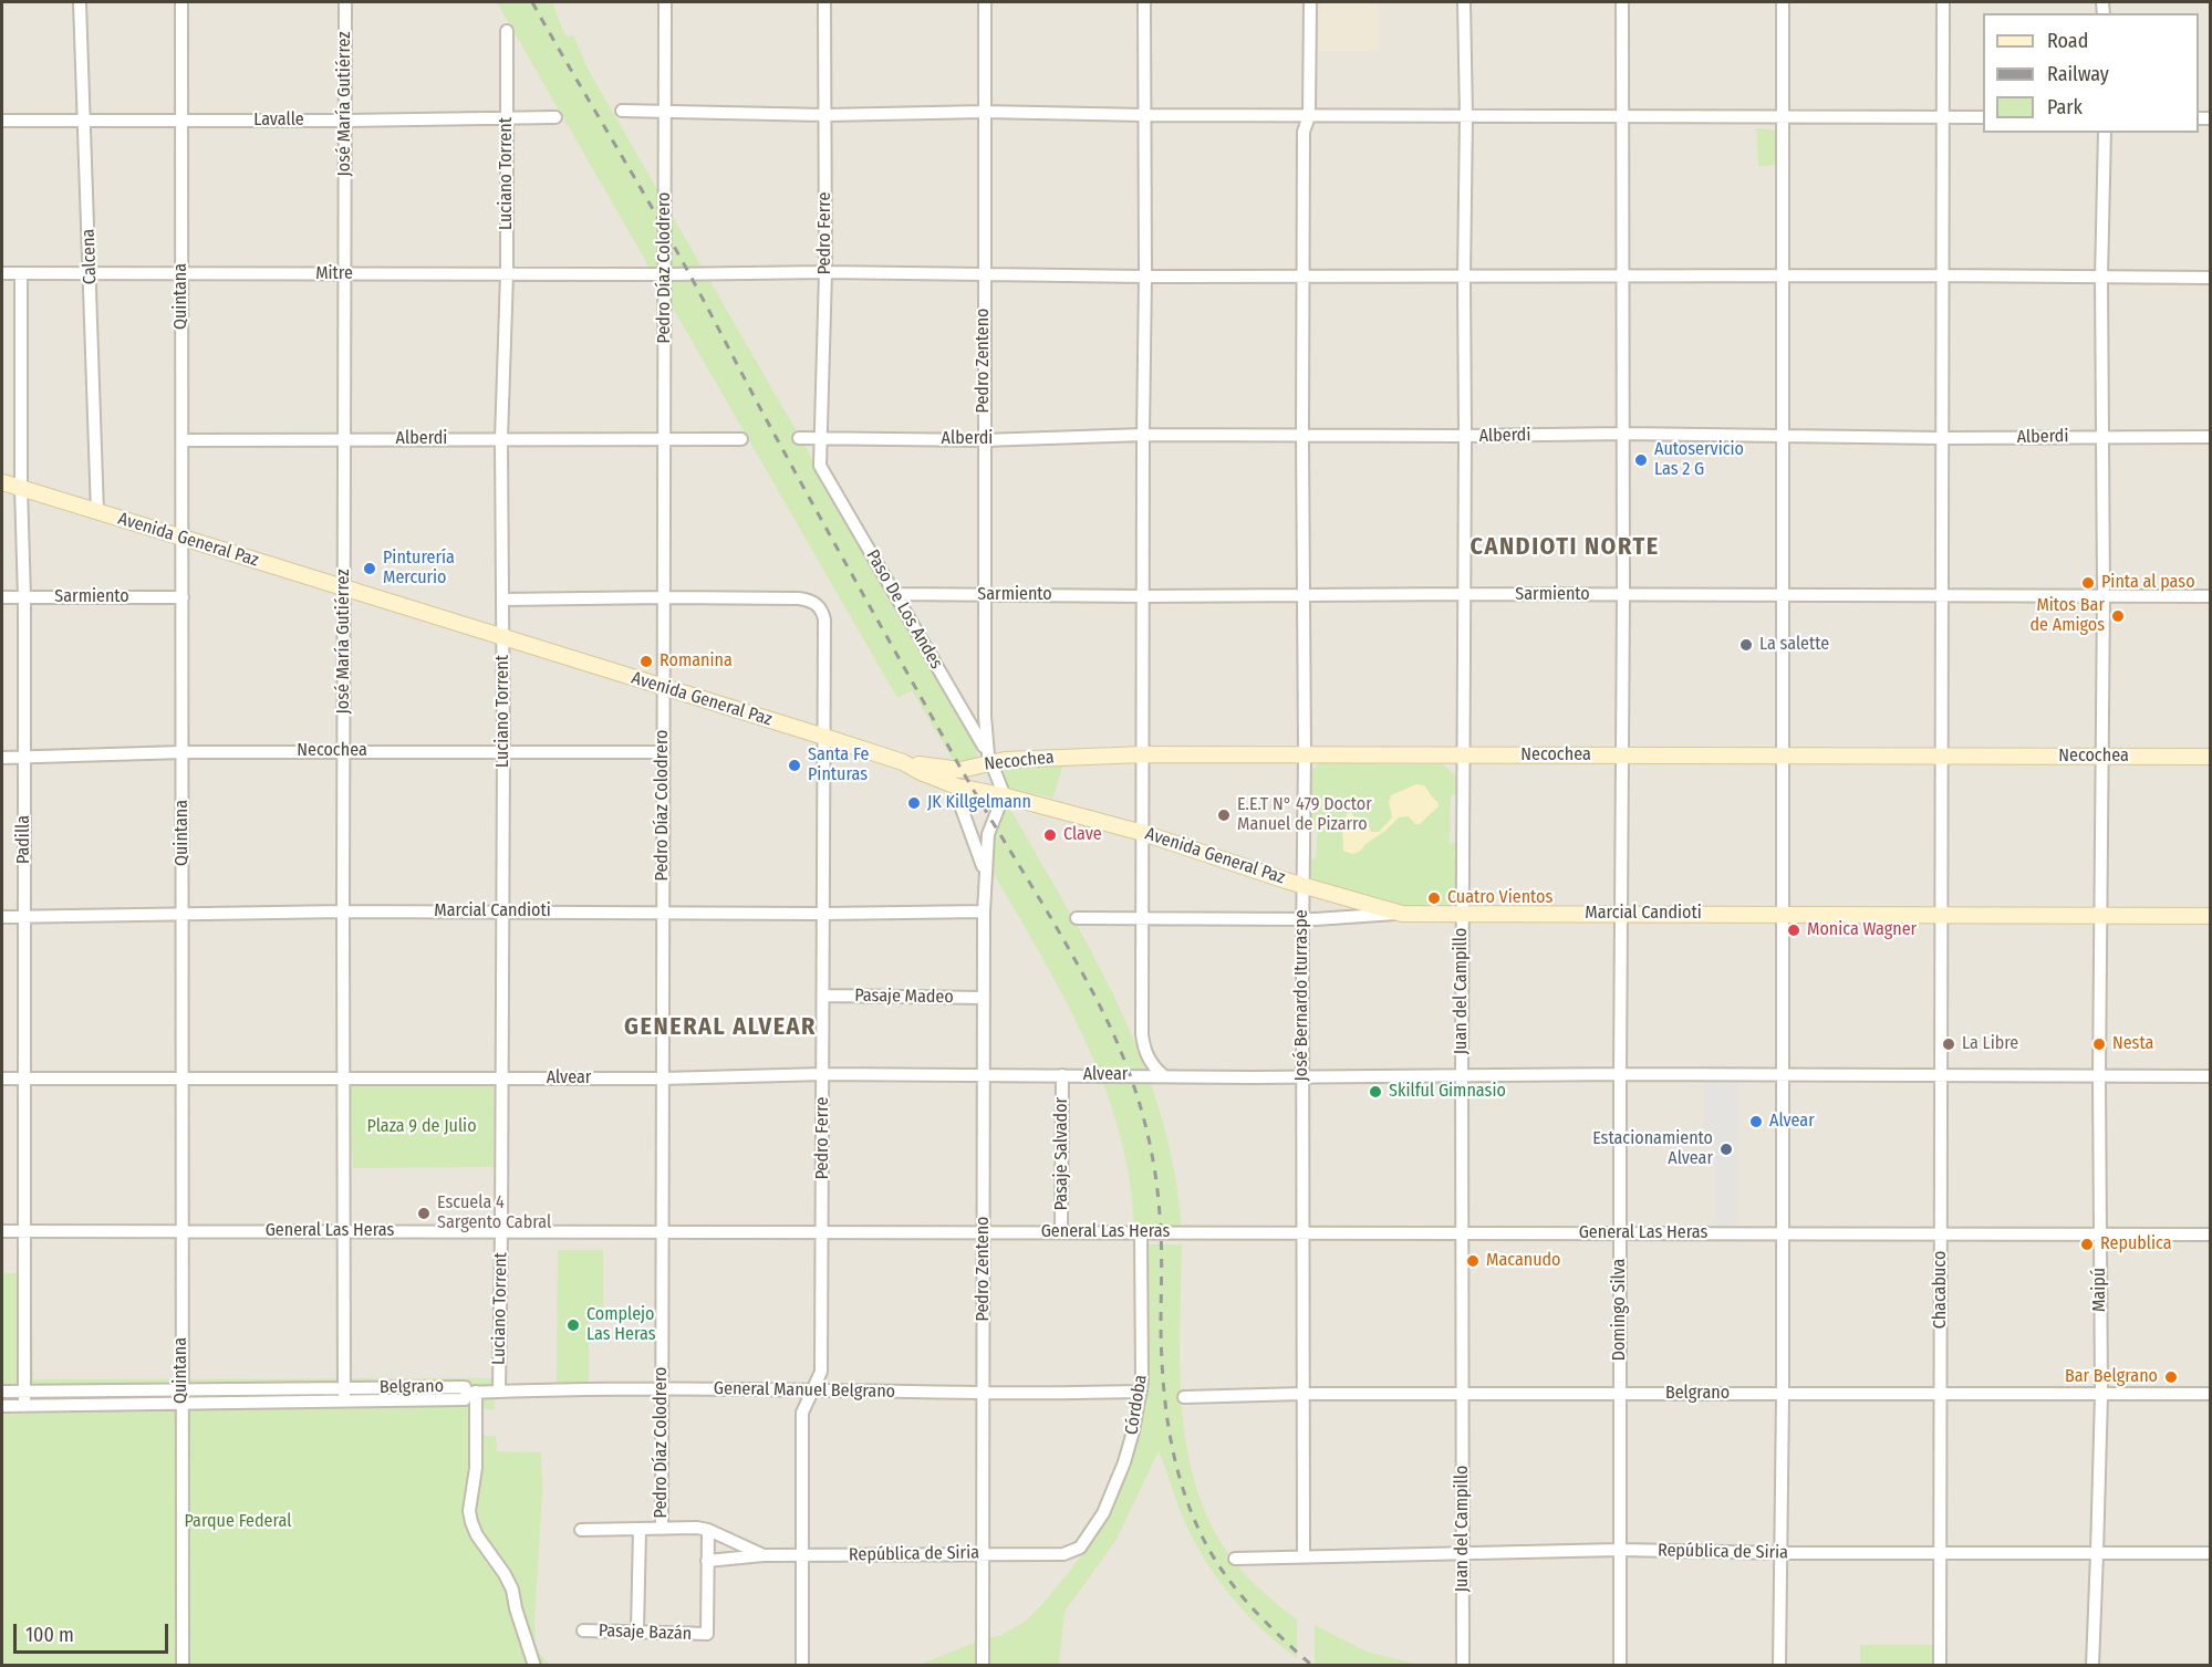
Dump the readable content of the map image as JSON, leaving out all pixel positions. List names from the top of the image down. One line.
{"streets":{"main road":["Avenida General Paz","Necochea","Marcial Candioti"],"street":["José María Gutiérrez","Lavalle","Luciano Torrent","Pedro Ferre","Calcena","Pedro Díaz Colodrero","Mitre","Quintana","Pedro Zenteno","Alberdi","Sarmiento","Paso De Los Andes","Padilla","Juan del Campillo","José Bernardo Iturraspe","Pasaje Madeo","Alvear","Pasaje Salvador","General Las Heras","Chacabuco","Maipú","Domingo Silva","Belgrano","General Manuel Belgrano","Córdoba","República de Siria","Pasaje Bazán"]},"crossings":[["José María Gutiérrez","Lavalle"],["José María Gutiérrez","Mitre"],["José María Gutiérrez","Alberdi"],["José María Gutiérrez","Avenida General Paz"],["José María Gutiérrez","Necochea"],["José María Gutiérrez","Marcial Candioti"],["José María Gutiérrez","Alvear"],["José María Gutiérrez","General Las Heras"],["José María Gutiérrez","Belgrano"],["Lavalle","Luciano Torrent"],["Lavalle","Calcena"],["Lavalle","Quintana"],["Luciano Torrent","Mitre"],["Luciano Torrent","Alberdi"],["Luciano Torrent","Avenida General Paz"],["Luciano Torrent","Necochea"],["Luciano Torrent","Marcial Candioti"],["Luciano Torrent","Alvear"],["Luciano Torrent","General Las Heras"],["Luciano Torrent","General Manuel Belgrano"],["Pedro Ferre","Pedro Díaz Colodrero"],["Pedro Ferre","Mitre"],["Pedro Ferre","Alberdi"],["Pedro Ferre","Avenida General Paz"],["Pedro Ferre","Paso De Los Andes"],["Pedro Ferre","Marcial Candioti"],["Pedro Ferre","Pasaje Madeo"],["Pedro Ferre","Alvear"],["Pedro Ferre","General Las Heras"],["Pedro Ferre","General Manuel Belgrano"],["Pedro Ferre","República de Siria"],["Calcena","Mitre"],["Calcena","Avenida General Paz"],["Pedro Díaz Colodrero","Mitre"],["Pedro Díaz Colodrero","Alberdi"],["Pedro Díaz Colodrero","Avenida General Paz"],["Pedro Díaz Colodrero","Necochea"],["Pedro Díaz Colodrero","Marcial Candioti"],["Pedro Díaz Colodrero","Alvear"],["Pedro Díaz Colodrero","General Las Heras"],["Pedro Díaz Colodrero","General Manuel Belgrano"],["Pedro Díaz Colodrero","República de Siria"],["Pedro Díaz Colodrero","Pasaje Bazán"],["Mitre","Quintana"],["Mitre","Pedro Zenteno"],["Mitre","Padilla"],["Mitre","Juan del Campillo"],["Mitre","José Bernardo Iturraspe"],["Mitre","Chacabuco"],["Mitre","Maipú"],["Mitre","Domingo Silva"],["Quintana","Alberdi"],["Quintana","Avenida General Paz"],["Quintana","Sarmiento"],["Quintana","Necochea"],["Quintana","Marcial Candioti"],["Quintana","Alvear"],["Quintana","General Las Heras"],["Quintana","Belgrano"],["Pedro Zenteno","Alberdi"],["Pedro Zenteno","Avenida General Paz"],["Pedro Zenteno","Sarmiento"],["Pedro Zenteno","Paso De Los Andes"],["Pedro Zenteno","Necochea"],["Pedro Zenteno","Marcial Candioti"],["Pedro Zenteno","Pasaje Madeo"],["Pedro Zenteno","Alvear"],["Pedro Zenteno","General Las Heras"],["Pedro Zenteno","General Manuel Belgrano"],["Pedro Zenteno","República de Siria"],["Alberdi","Juan del Campillo"],["Alberdi","José Bernardo Iturraspe"],["Alberdi","Chacabuco"],["Alberdi","Maipú"],["Alberdi","Domingo Silva"],["Avenida General Paz","Necochea"],["Avenida General Paz","Padilla"],["Avenida General Paz","Marcial Candioti"],["Avenida General Paz","José Bernardo Iturraspe"],["Sarmiento","Paso De Los Andes"],["Sarmiento","Padilla"],["Sarmiento","Juan del Campillo"],["Sarmiento","José Bernardo Iturraspe"],["Sarmiento","Chacabuco"],["Sarmiento","Maipú"],["Sarmiento","Domingo Silva"],["Paso De Los Andes","Necochea"],["Necochea","Padilla"],["Necochea","Juan del Campillo"],["Necochea","José Bernardo Iturraspe"],["Necochea","Chacabuco"],["Necochea","Maipú"],["Necochea","Domingo Silva"],["Padilla","Marcial Candioti"],["Padilla","Alvear"],["Padilla","General Las Heras"],["Padilla","Belgrano"],["Marcial Candioti","Juan del Campillo"],["Marcial Candioti","José Bernardo Iturraspe"],["Marcial Candioti","Chacabuco"],["Marcial Candioti","Maipú"],["Marcial Candioti","Domingo Silva"],["Juan del Campillo","Alvear"],["Juan del Campillo","General Las Heras"],["Juan del Campillo","Belgrano"],["Juan del Campillo","República de Siria"],["José Bernardo Iturraspe","Alvear"],["José Bernardo Iturraspe","General Las Heras"],["José Bernardo Iturraspe","Belgrano"],["José Bernardo Iturraspe","República de Siria"],["Alvear","Pasaje Salvador"],["Alvear","Chacabuco"],["Alvear","Maipú"],["Alvear","Domingo Silva"],["Pasaje Salvador","General Las Heras"],["General Las Heras","Chacabuco"],["General Las Heras","Maipú"],["General Las Heras","Domingo Silva"],["General Las Heras","Córdoba"],["Chacabuco","Belgrano"],["Chacabuco","República de Siria"],["Maipú","Belgrano"],["Maipú","República de Siria"],["Domingo Silva","Belgrano"],["Domingo Silva","República de Siria"],["Belgrano","General Manuel Belgrano"],["General Manuel Belgrano","Córdoba"],["Córdoba","República de Siria"],["República de Siria","Pasaje Bazán"]],"districts":["CANDIOTI NORTE","GENERAL ALVEAR"],"parks":["Plaza 9 de Julio","Parque Federal"],"places":["Autoservicio Las 2 G","Pinturería Mercurio","Pinta al paso","Mitos Bar de Amigos","La salette","Romanina","Santa Fe Pinturas","JK Killgelmann","E.E.T N° 479 Doctor Manuel de Pizarro","Clave","Cuatro Vientos","Monica Wagner","La Libre","Nesta","Skilful Gimnasio","Alvear","Estacionamiento Alvear","Escuela 4 Sargento Cabral","Republica","Macanudo","Complejo Las Heras","Bar Belgrano"],"legend":["Road","Railway","Park"],"scale_bar":"100 m"}
